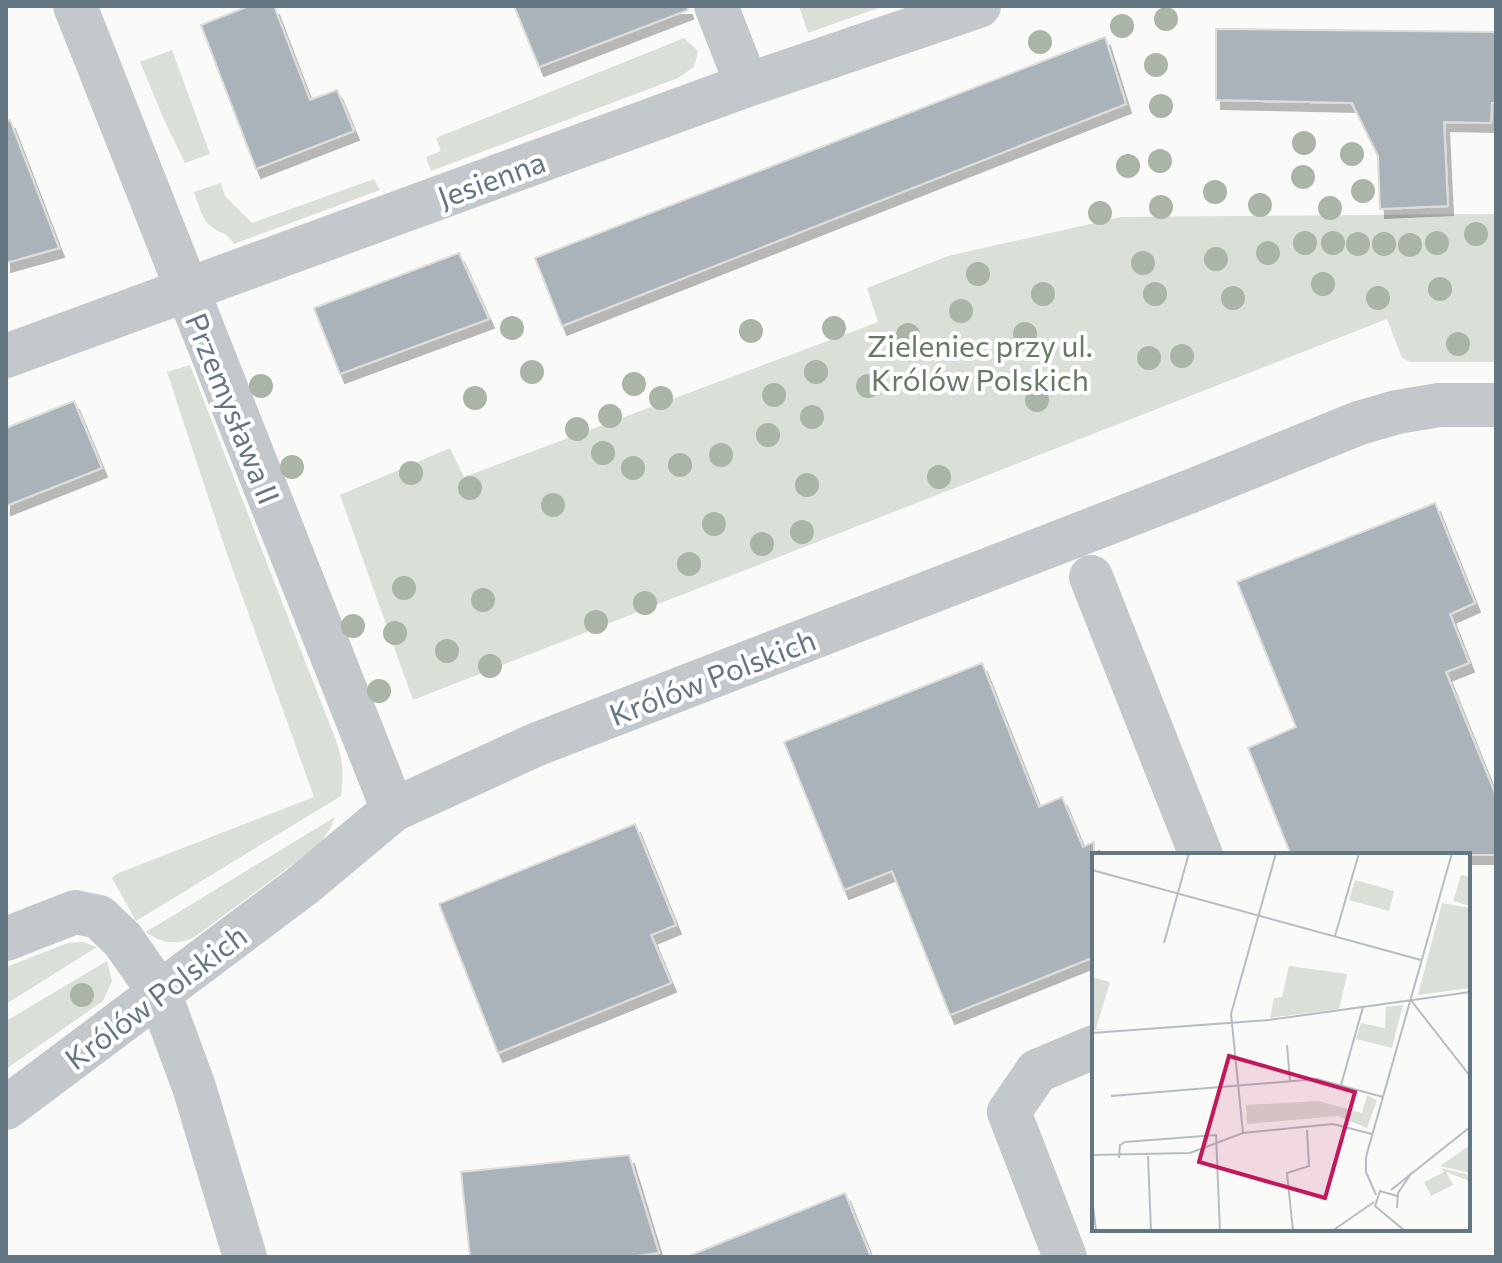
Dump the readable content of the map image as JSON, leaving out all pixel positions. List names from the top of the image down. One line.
{"streets":{"street":["Jesienna","Przemysława II","Królów Polskich"]},"crossings":[["Jesienna","Przemysława II"],["Przemysława II","Królów Polskich"]],"parks":["Zieleniec przy ul. Królów Polskich"]}
